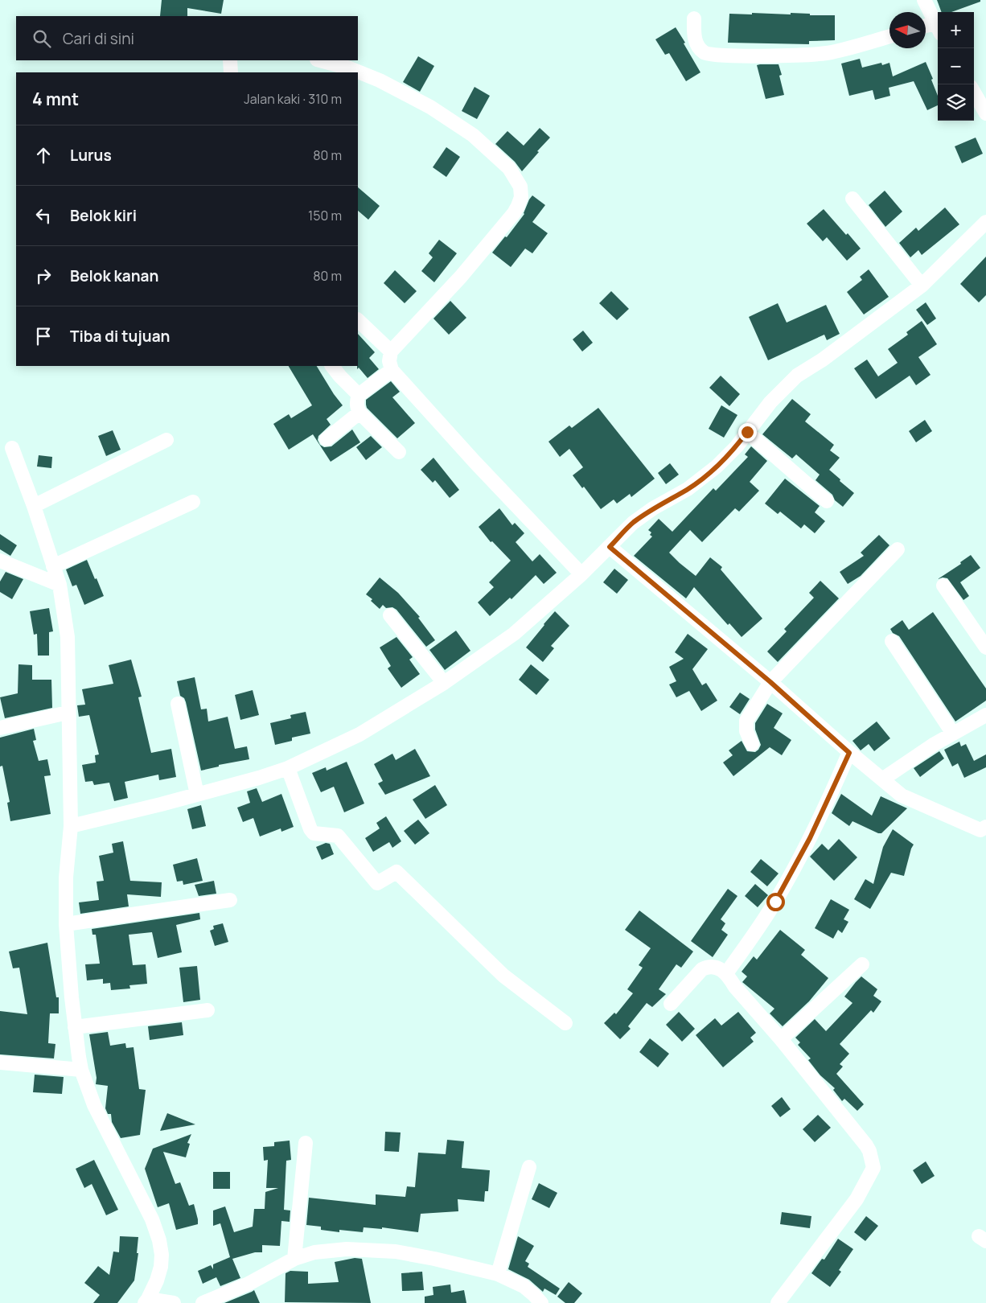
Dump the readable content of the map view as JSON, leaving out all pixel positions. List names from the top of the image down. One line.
{"north":"left","page":{"map_buttons":["+","−"],"search":"Cari di sini","heading":["4 mnt","Jalan kaki · 310 m"],"list":[["Lurus","80 m"],["Belok kiri","150 m"],["Belok kanan","80 m"],"Tiba di tujuan"]}}
